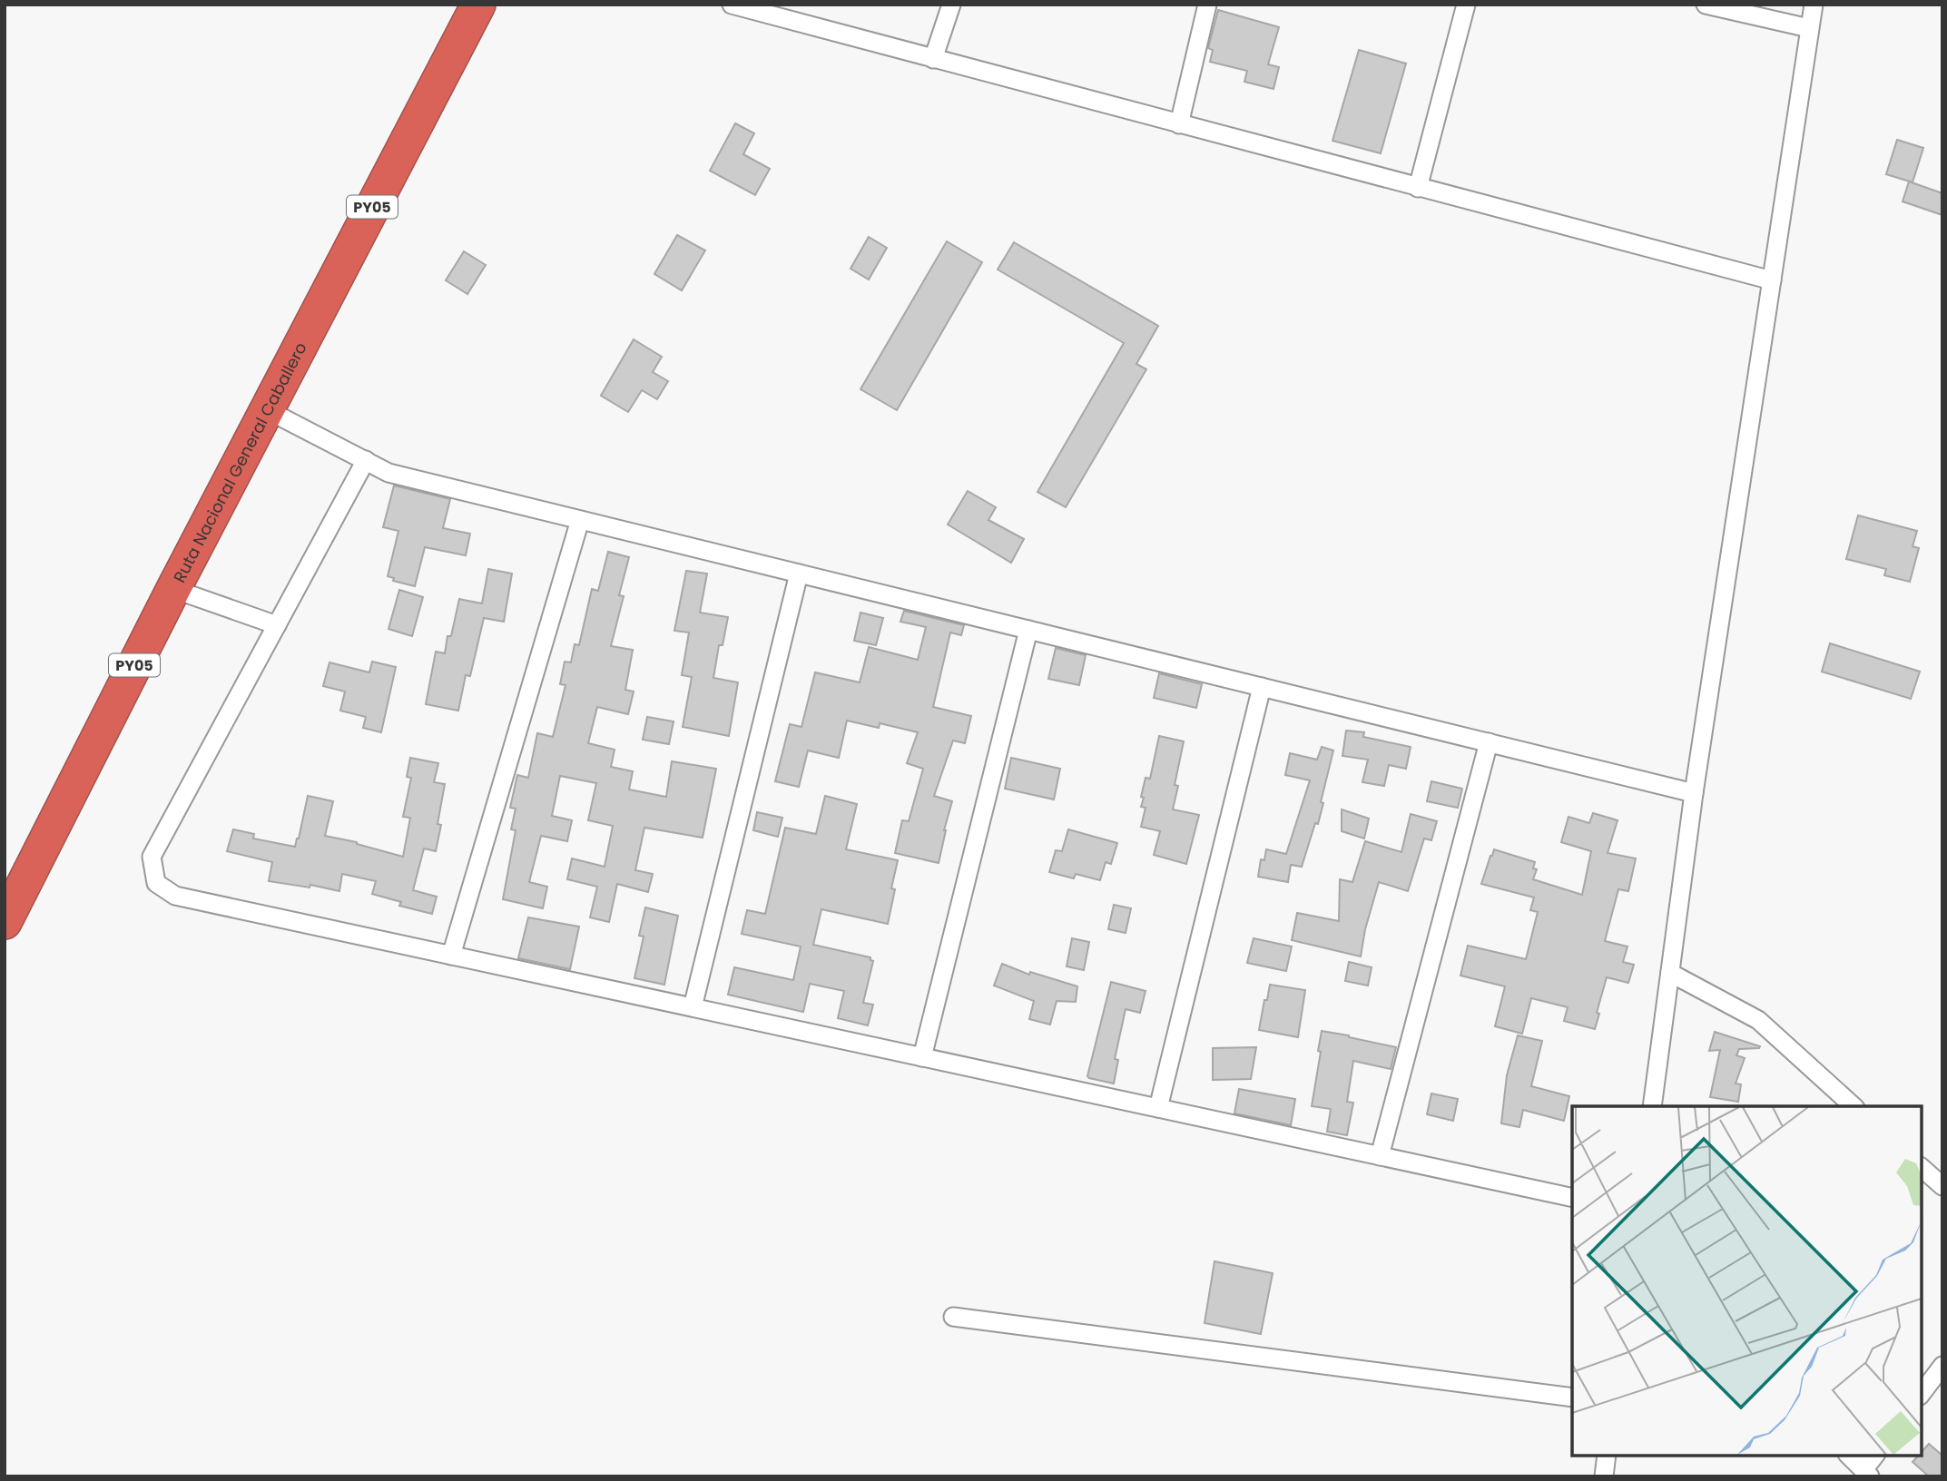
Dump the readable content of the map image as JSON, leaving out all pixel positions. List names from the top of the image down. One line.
{"streets":{"highway":["PY05","Ruta Nacional General Caballero"]}}
